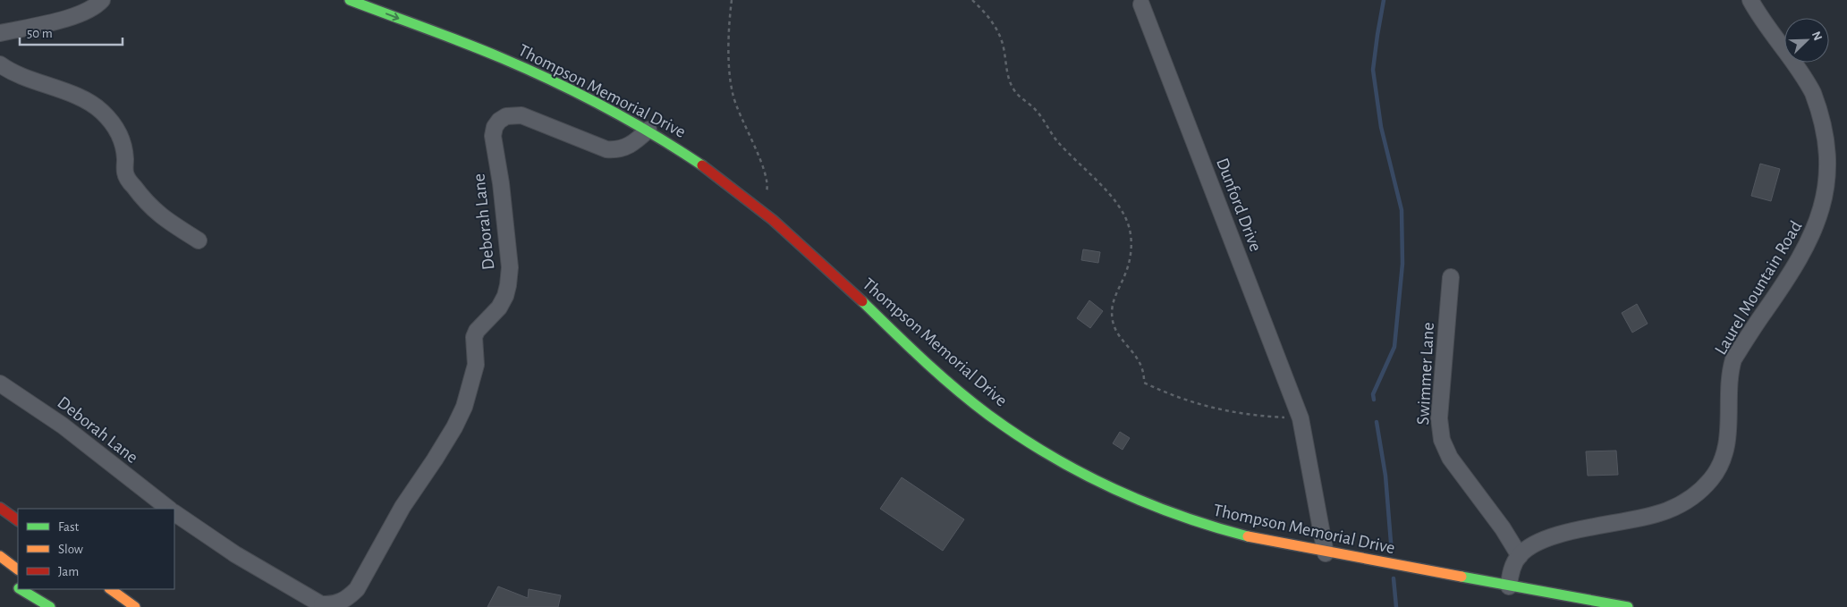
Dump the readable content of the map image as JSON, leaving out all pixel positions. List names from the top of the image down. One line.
{"streets":{"main road":["Thompson Memorial Drive"],"street":["Dunford Drive","Deborah Lane","Laurel Mountain Road","Swimmer Lane"]},"crossings":[["Thompson Memorial Drive","Dunford Drive"],["Thompson Memorial Drive","Deborah Lane"],["Thompson Memorial Drive","Laurel Mountain Road"],["Laurel Mountain Road","Swimmer Lane"]],"legend":["Fast","Slow","Jam"],"scale_bar":"50 m","north":"top right"}
